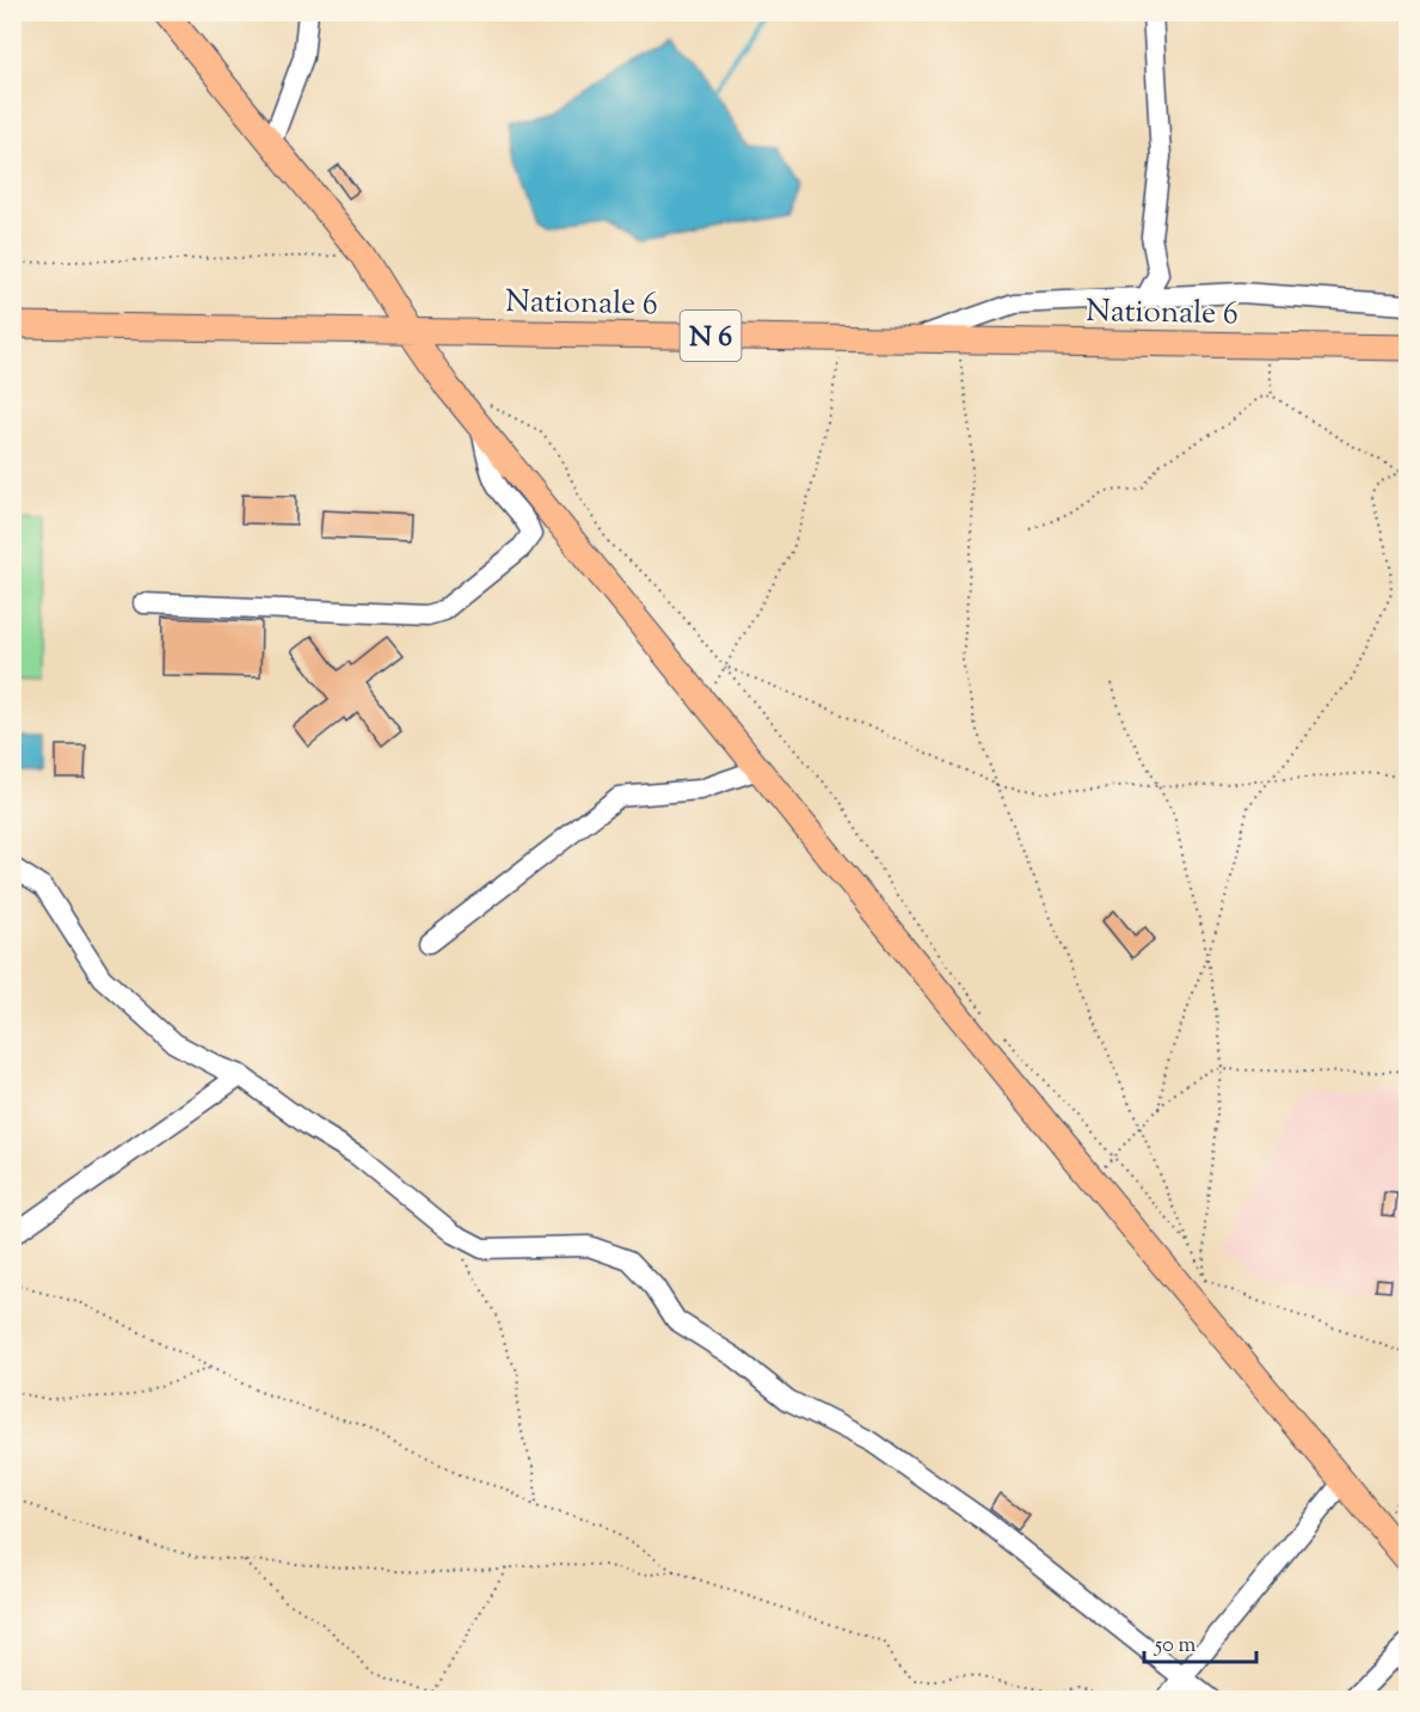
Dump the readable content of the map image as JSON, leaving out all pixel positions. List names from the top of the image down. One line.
{"streets":{"main road":["Nationale 6","N 6"]},"scale_bar":"50 m"}
